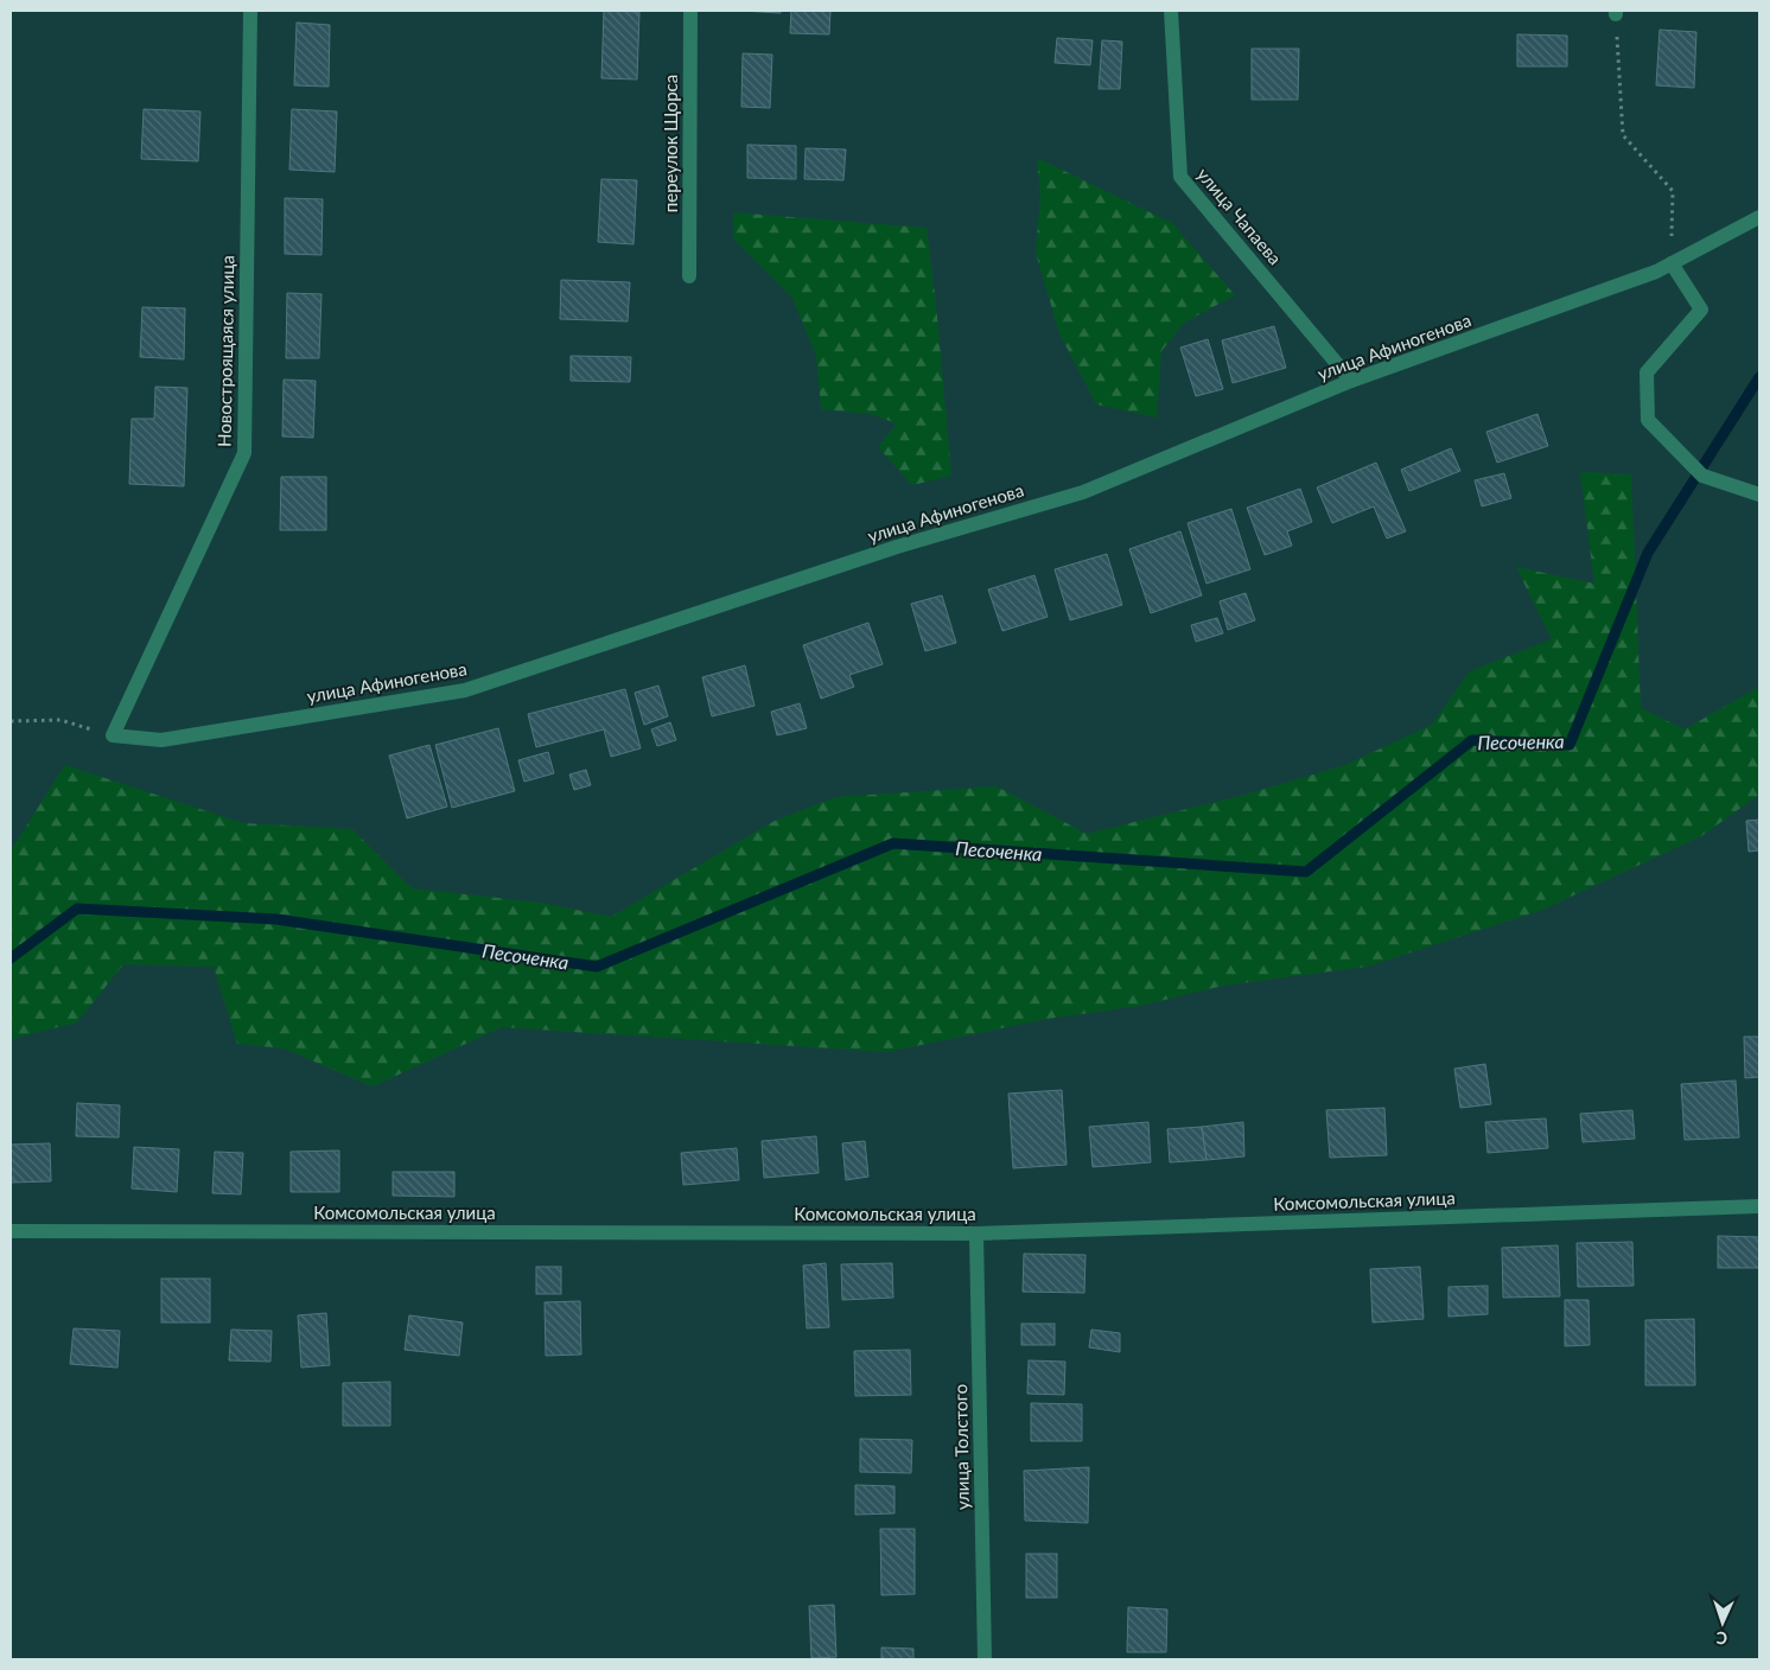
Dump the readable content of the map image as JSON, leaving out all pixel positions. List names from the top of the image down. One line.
{"streets":{"street":["переулок Щорса","улица Чапаева","улица Афиногенова","Новостроящаяся улица","Комсомольская улица","улица Толстого"]},"crossings":[["улица Чапаева","улица Афиногенова"],["улица Афиногенова","Новостроящаяся улица"],["Комсомольская улица","улица Толстого"]],"water":["Песоченка"],"north":"bottom"}
